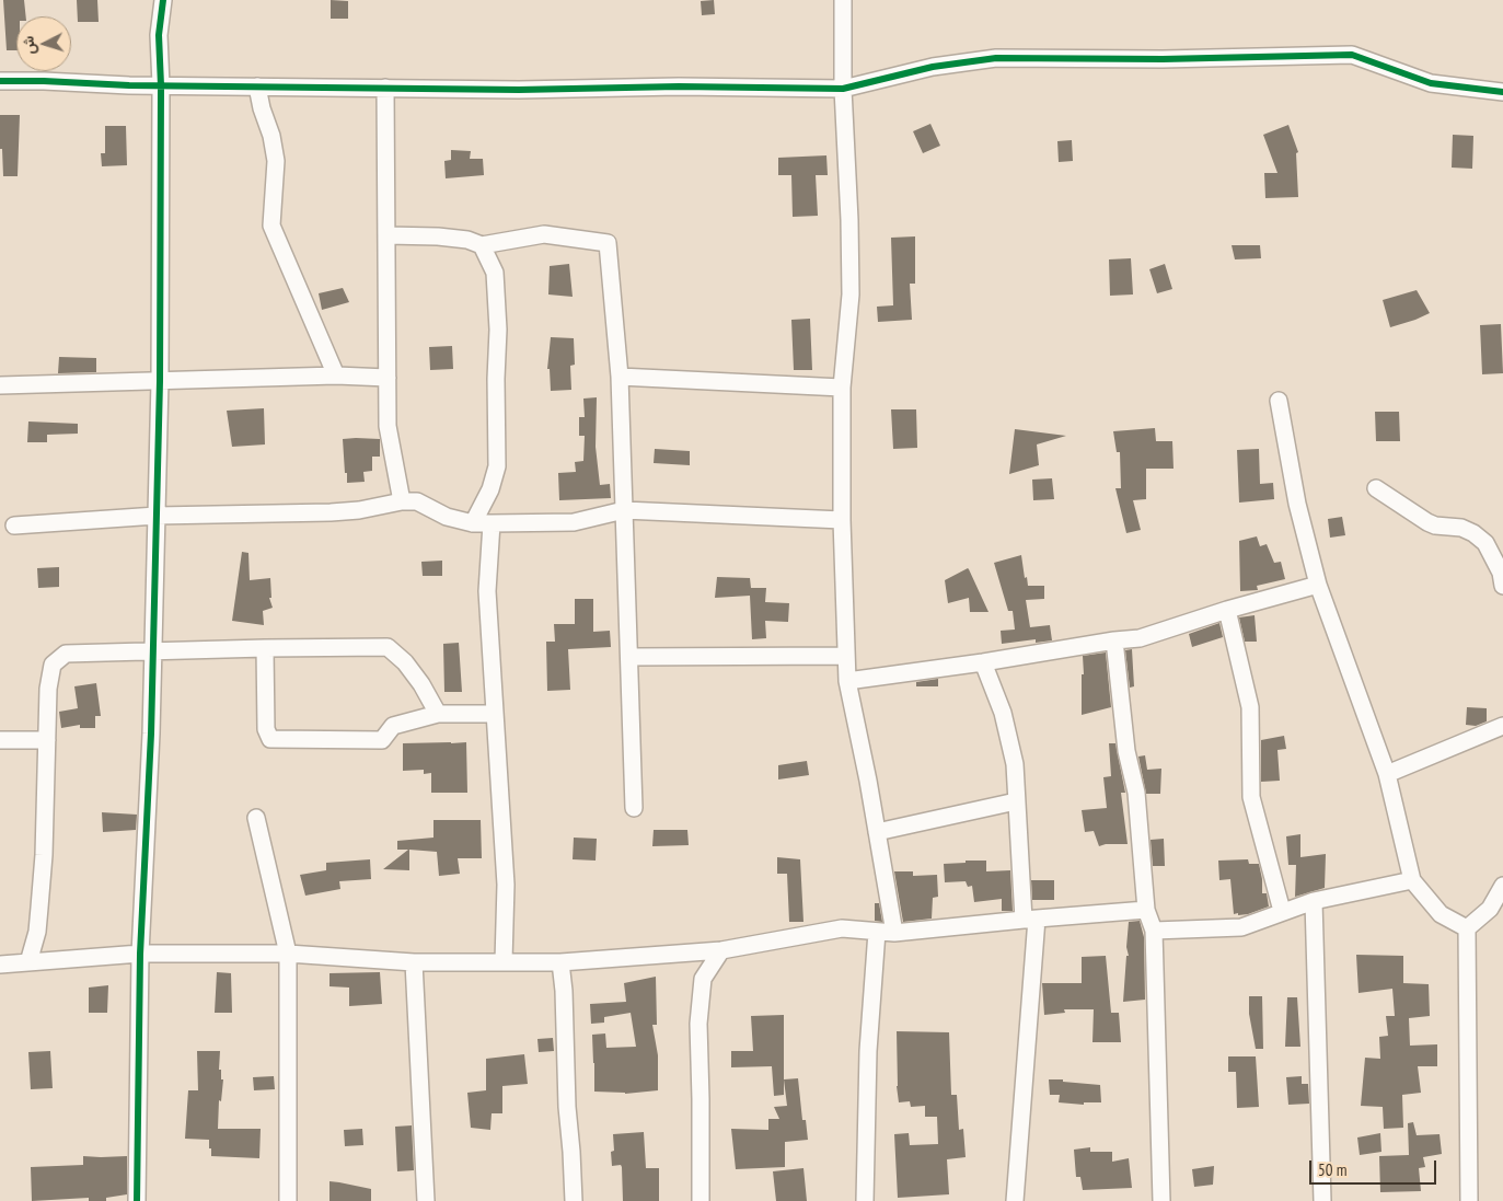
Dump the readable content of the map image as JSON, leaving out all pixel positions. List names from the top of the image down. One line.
{"scale_bar":"50 m","north":"left"}
